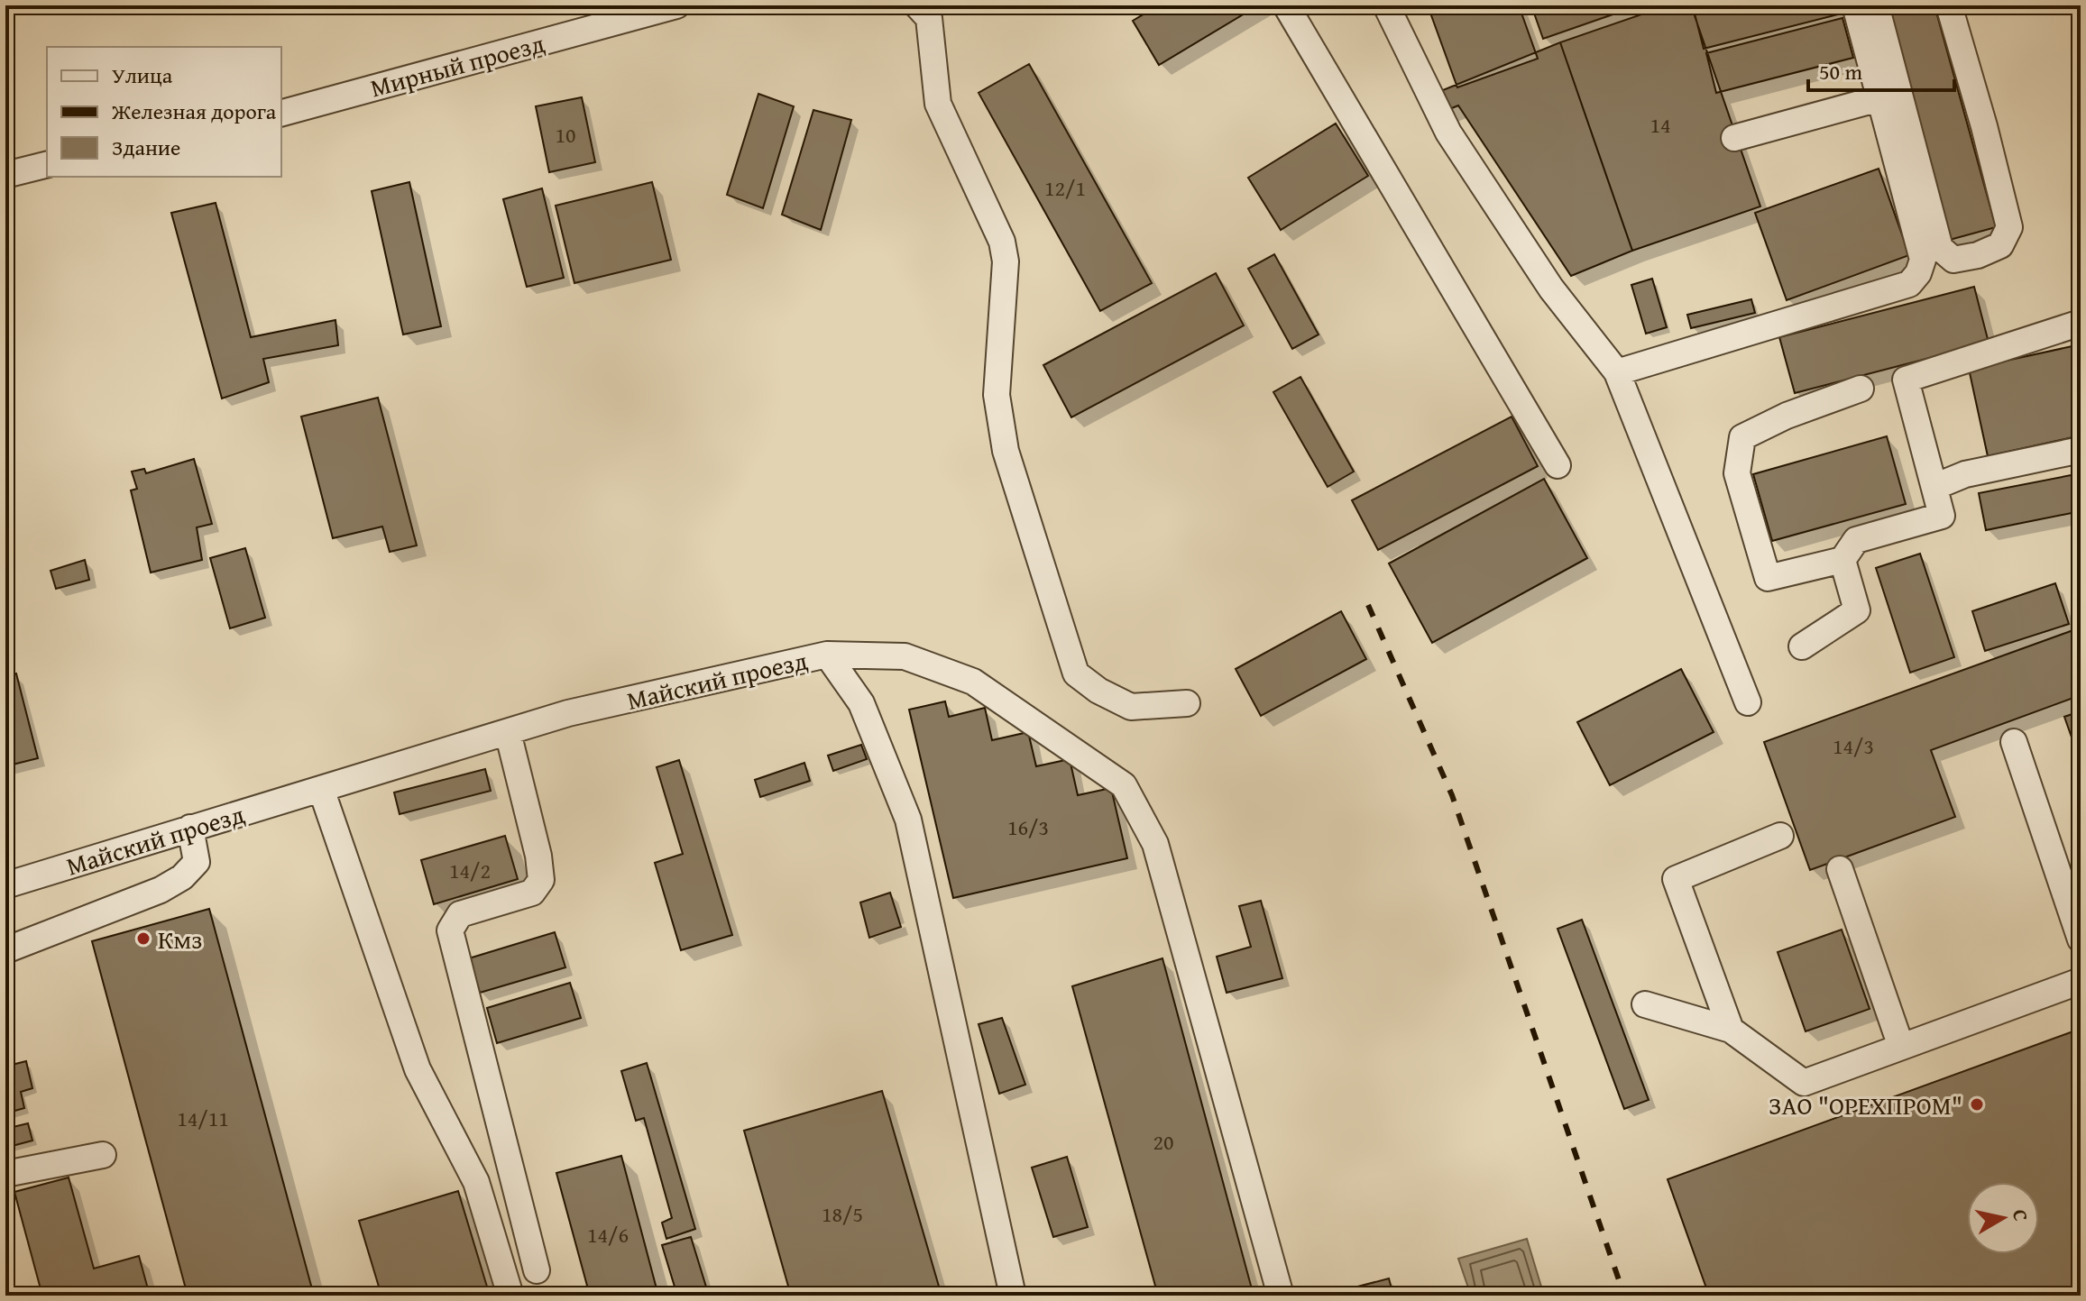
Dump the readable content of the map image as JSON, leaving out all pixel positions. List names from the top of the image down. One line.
{"streets":{"street":["Мирный проезд","Майский проезд"]},"places":["Кмз","ЗАО \"ОРЕХПРОМ\""],"house_numbers":["14","10","12/1","14/3","16/3","14/2","14/11","20","18/5","14/6"],"legend":["Улица","Железная дорога","Здание"],"scale_bar":"50 m","north":"right"}
